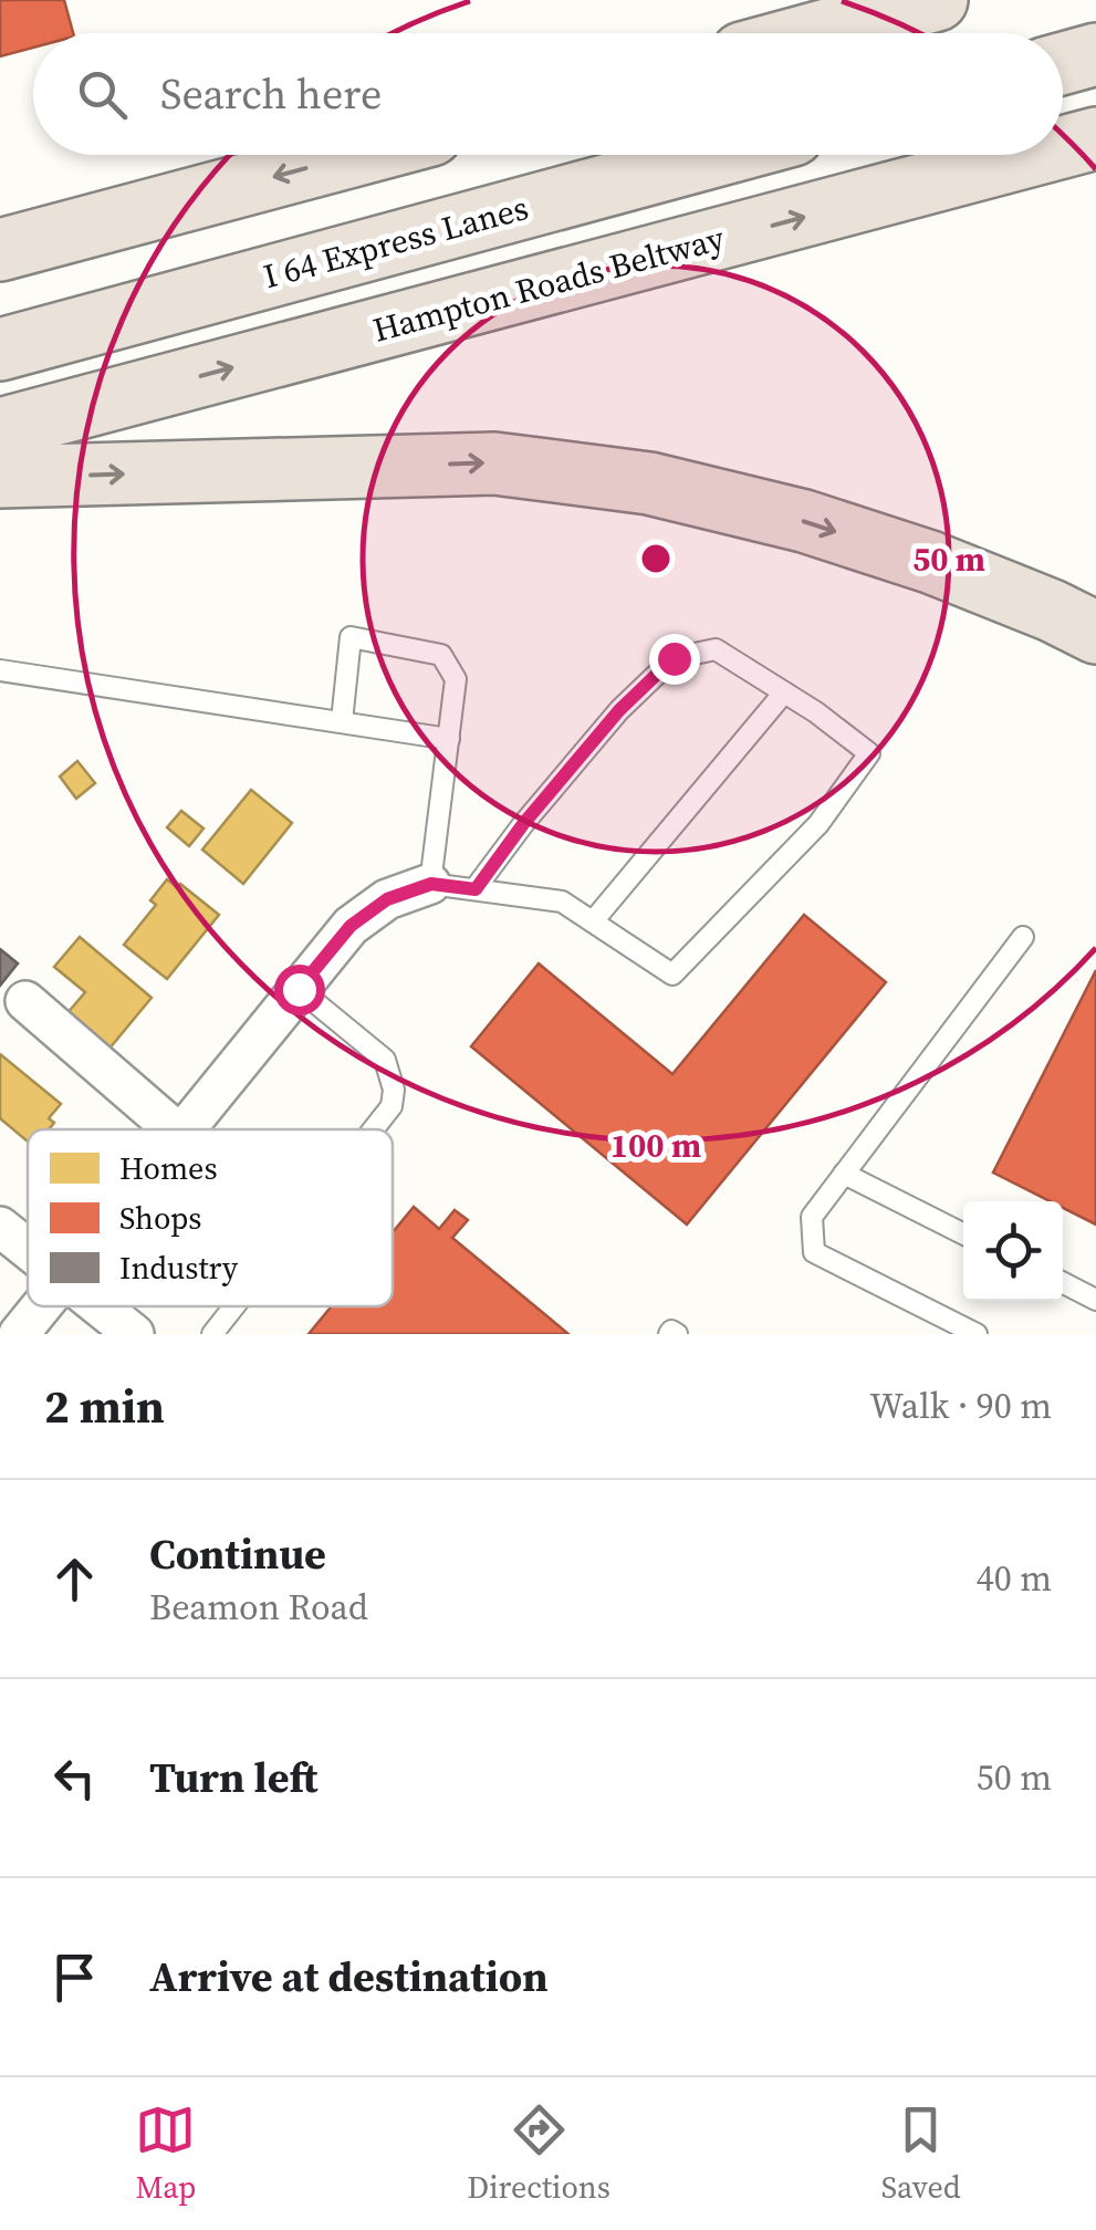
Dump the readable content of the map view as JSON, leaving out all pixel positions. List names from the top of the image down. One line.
{"streets":{"highway":["I 64 Express Lanes","Hampton Roads Beltway"]},"legend":["Homes","Shops","Industry"],"page":{"search":"Search here","heading":["2 min","Walk · 90 m"],"list":[["Continue","Beamon Road","40 m"],["Turn left","50 m"],"Arrive at destination"],"nav":["Map","Directions","Saved"]},"rings":["50 m","100 m"]}
